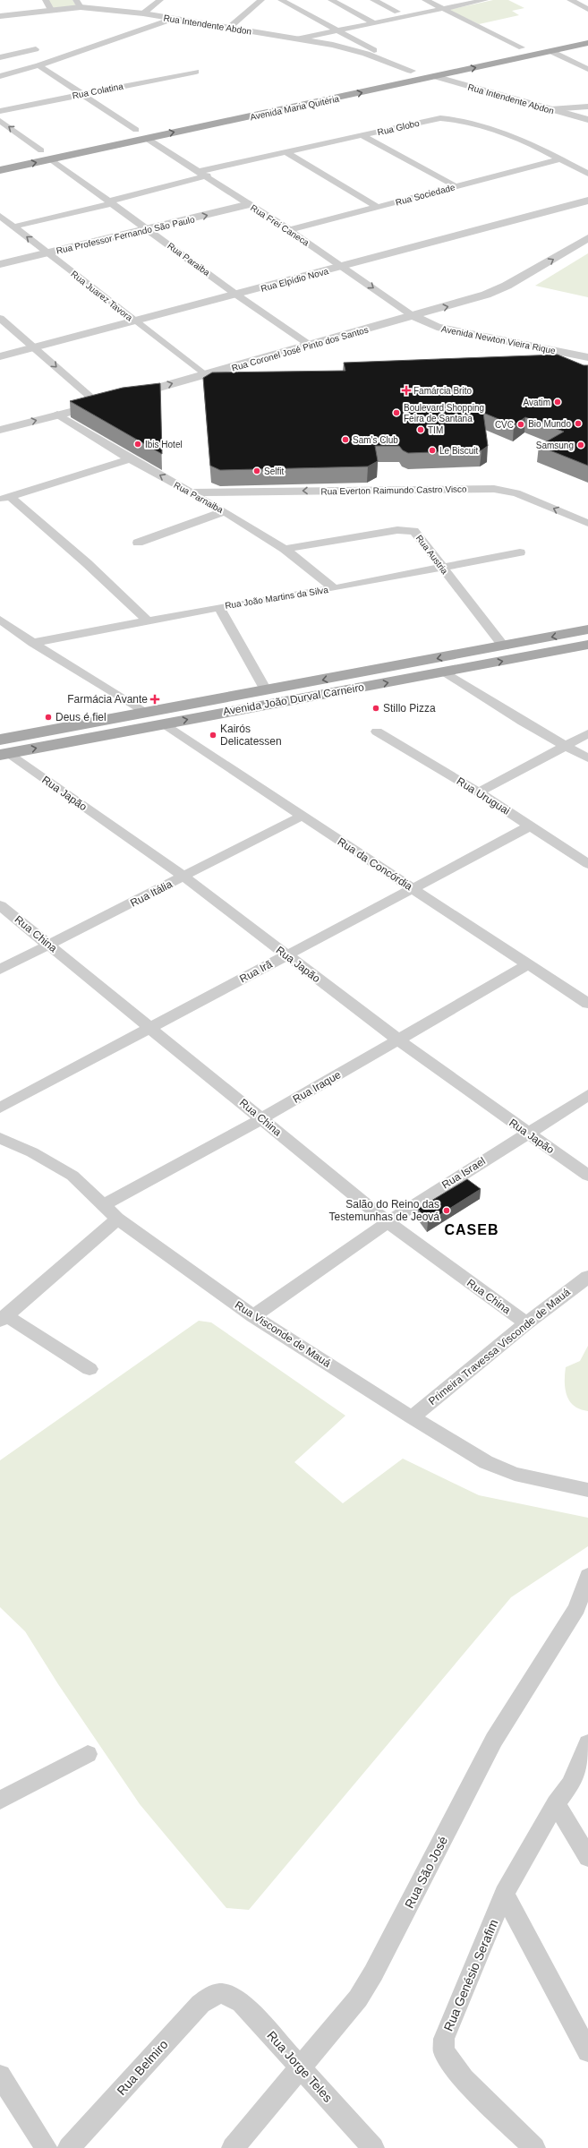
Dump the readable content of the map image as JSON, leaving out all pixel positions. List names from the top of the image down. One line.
{"streets":{"main road":["Avenida Maria Quitéria","Avenida João Durval Carneiro"],"street":["Rua Intendente Abdon","Rua Colatina","Rua Globo","Rua Sociedade","Rua Frei Caneca","Rua Professor Fernando São Paulo","Rua Paraiba","Rua Elpídio Nova","Rua Juarez Tavora","Avenida Newton Vieira Rique","Rua Coronel José Pinto dos Santos","Rua Everton Raimundo Castro Visco","Rua Parnaiba","Rua Austria","Rua João Martins da Silva","Rua Japão","Rua Uruguai","Rua da Concórdia","Rua Itália","Rua China","Rua Irã","Rua Iraque","Rua Israel","Rua Visconde de Mauá","Primeira Travessa Visconde de Mauá","Rua São José","Rua Genésio Serafim","Rua Jorge Teles","Rua Belmiro"]},"crossings":[["Rua Intendente Abdon","Avenida Maria Quitéria"],["Avenida Maria Quitéria","Rua Frei Caneca"],["Avenida Maria Quitéria","Rua Paraiba"],["Rua Globo","Rua Sociedade"],["Rua Globo","Rua Frei Caneca"],["Rua Globo","Rua Paraiba"],["Rua Globo","Rua Juarez Tavora"],["Rua Sociedade","Rua Frei Caneca"],["Rua Frei Caneca","Rua Professor Fernando São Paulo"],["Rua Frei Caneca","Rua Elpídio Nova"],["Rua Frei Caneca","Avenida Newton Vieira Rique"],["Rua Frei Caneca","Rua Coronel José Pinto dos Santos"],["Rua Professor Fernando São Paulo","Rua Paraiba"],["Rua Professor Fernando São Paulo","Rua Juarez Tavora"],["Rua Paraiba","Rua Elpídio Nova"],["Rua Paraiba","Rua Coronel José Pinto dos Santos"],["Rua Elpídio Nova","Rua Juarez Tavora"],["Rua Juarez Tavora","Rua Coronel José Pinto dos Santos"],["Avenida Newton Vieira Rique","Rua Coronel José Pinto dos Santos"],["Rua Everton Raimundo Castro Visco","Rua Parnaiba"],["Rua Parnaiba","Rua Austria"],["Rua Parnaiba","Rua João Martins da Silva"],["Rua Austria","Rua João Martins da Silva"],["Rua Austria","Avenida João Durval Carneiro"],["Avenida João Durval Carneiro","Rua Japão"],["Avenida João Durval Carneiro","Rua da Concórdia"],["Rua Japão","Rua Itália"],["Rua Japão","Rua Irã"],["Rua Japão","Rua Iraque"],["Rua Japão","Rua Israel"],["Rua Uruguai","Rua Irã"],["Rua da Concórdia","Rua Itália"],["Rua da Concórdia","Rua Irã"],["Rua da Concórdia","Rua Iraque"],["Rua Itália","Rua China"],["Rua China","Rua Irã"],["Rua China","Rua Iraque"],["Rua China","Rua Israel"],["Rua China","Primeira Travessa Visconde de Mauá"],["Rua Iraque","Rua Visconde de Mauá"],["Rua Israel","Rua Visconde de Mauá"],["Rua Visconde de Mauá","Primeira Travessa Visconde de Mauá"],["Rua São José","Rua Jorge Teles"],["Rua Jorge Teles","Rua Belmiro"]],"one_way":["Rua Professor Fernando São Paulo","Rua Everton Raimundo Castro Visco"],"districts":["CASEB"],"places":{"health":["Famárcia Brito","Farmácia Avante"],"other":["Avatim","Boulevard Shopping Feira de Santana","Bio Mundo","CVC","TIM","Sam's Club","Ibis Hotel","Samsung","Le Biscuit","Selfit","Stillo Pizza","Deus é fiel","Kairós Delicatessen","Salão do Reino das Testemunhas de Jeová"]}}
